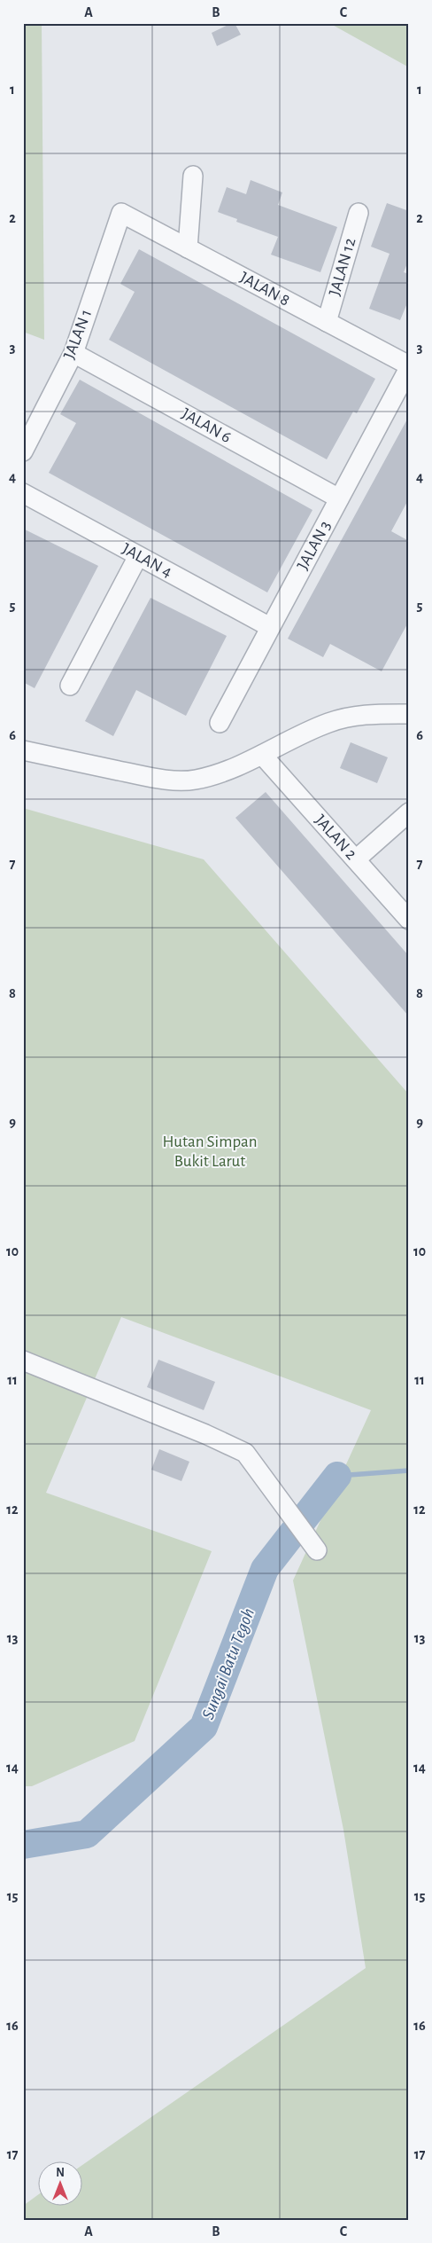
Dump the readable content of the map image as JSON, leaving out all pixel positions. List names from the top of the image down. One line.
{"streets":{"street":["JALAN 12","JALAN 8","JALAN 1","JALAN 6","JALAN 3","JALAN 4","JALAN 2"]},"crossings":[["JALAN 12","JALAN 8"],["JALAN 8","JALAN 1"],["JALAN 8","JALAN 3"],["JALAN 1","JALAN 6"],["JALAN 6","JALAN 3"],["JALAN 3","JALAN 4"]],"water":["Sungai Batu Tegoh"],"parks":["Hutan Simpan Bukit Larut"],"north":"top","grid":{"columns":["A","B","C"],"rows":["1","2","3","4","5","6","7","8","9","10","11","12","13","14","15","16","17"]}}
